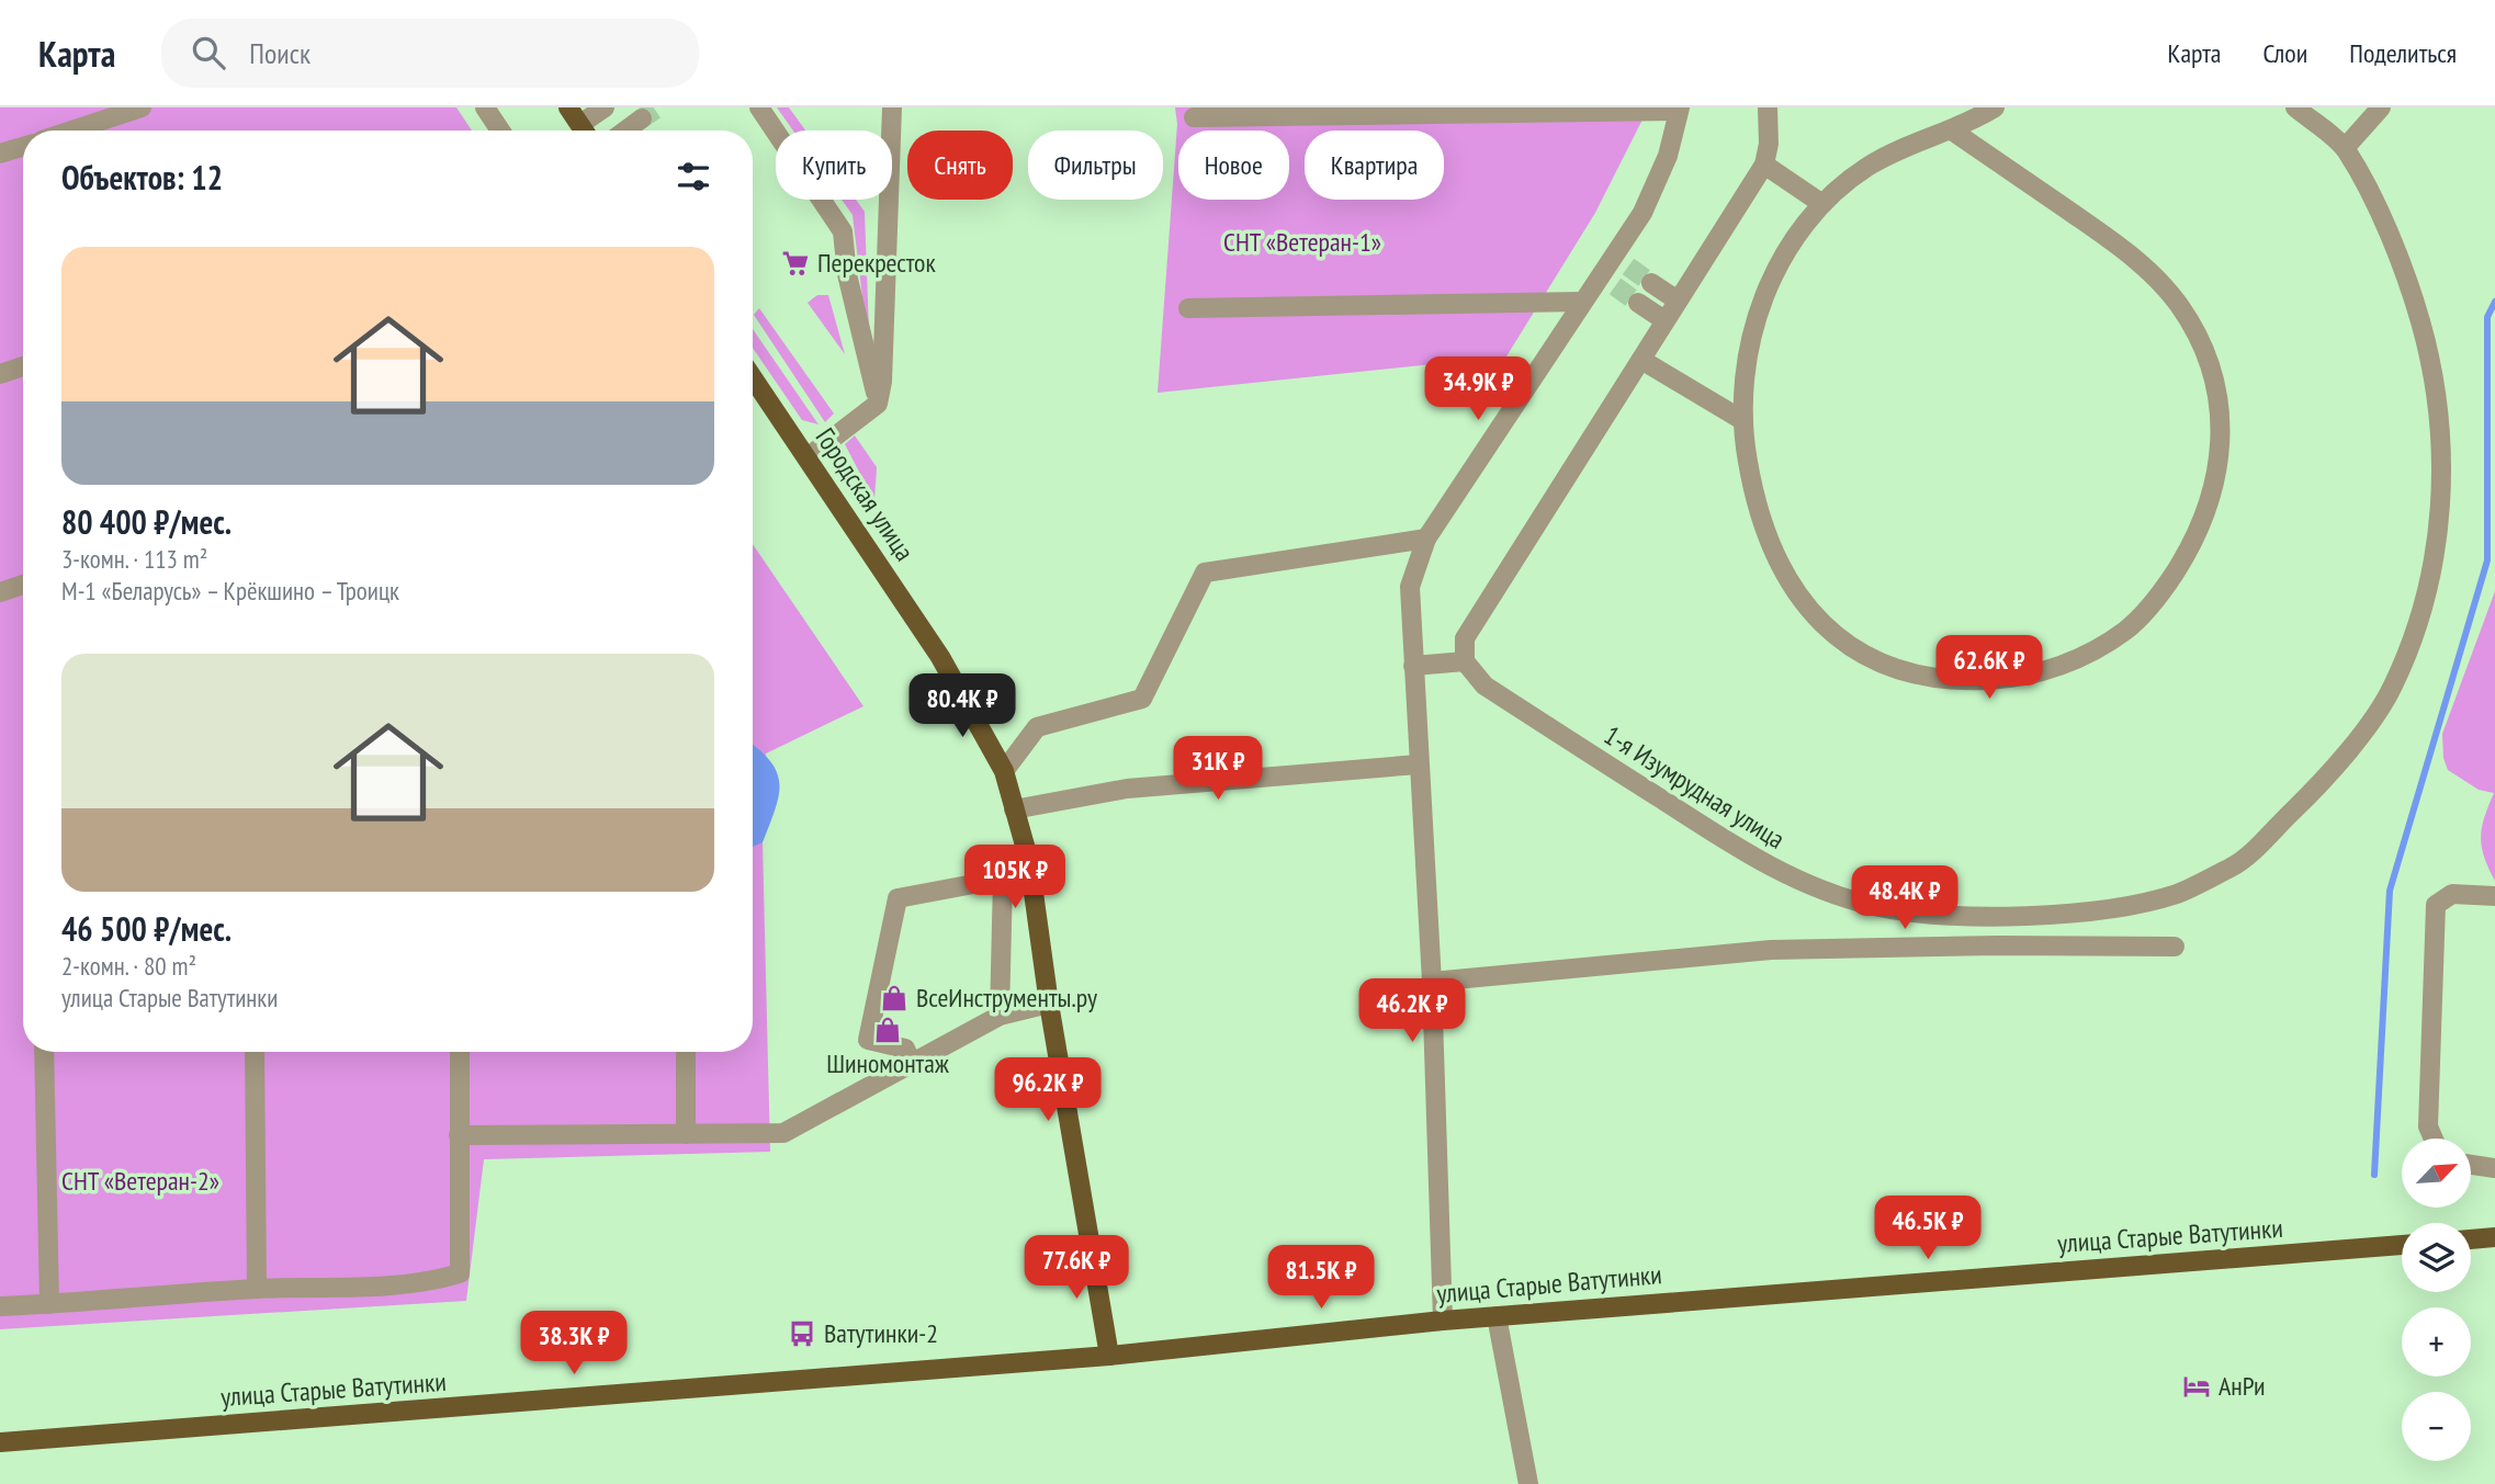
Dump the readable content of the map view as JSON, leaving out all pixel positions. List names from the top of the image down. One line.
{"streets":{"main road":["Городская улица","улица Старые Ватутинки"],"street":["1-я Изумрудная улица"]},"crossings":[["Городская улица","улица Старые Ватутинки"]],"parks":["СНТ «Ветеран-1»","СНТ «Ветеран-2»"],"places":{"supermarket":["Перекресток"],"shop":["ВсеИнструменты.ру","Шиномонтаж"],"bus stop":["Ватутинки-2"],"hotel":["АнРи"]},"north":"top right","page":{"header":"Карта","search":"Поиск","nav":["Карта","Слои","Поделиться"],"chip":["Купить","Снять","Фильтры","Новое","Квартира"],"heading":"Объектов: 12","list":[{"name":"80 400 ₽/мес.","note":"3-комн. · 113 m² · М-1 «Беларусь» – Крёкшино – Троицк"},{"name":"46 500 ₽/мес.","note":"2-комн. · 80 m² · улица Старые Ватутинки"}],"price":["34.9K ₽","62.6K ₽","80.4K ₽","31K ₽","105K ₽","48.4K ₽","46.2K ₽","96.2K ₽","46.5K ₽","77.6K ₽","81.5K ₽","38.3K ₽"],"map_buttons":["+","−"]}}
